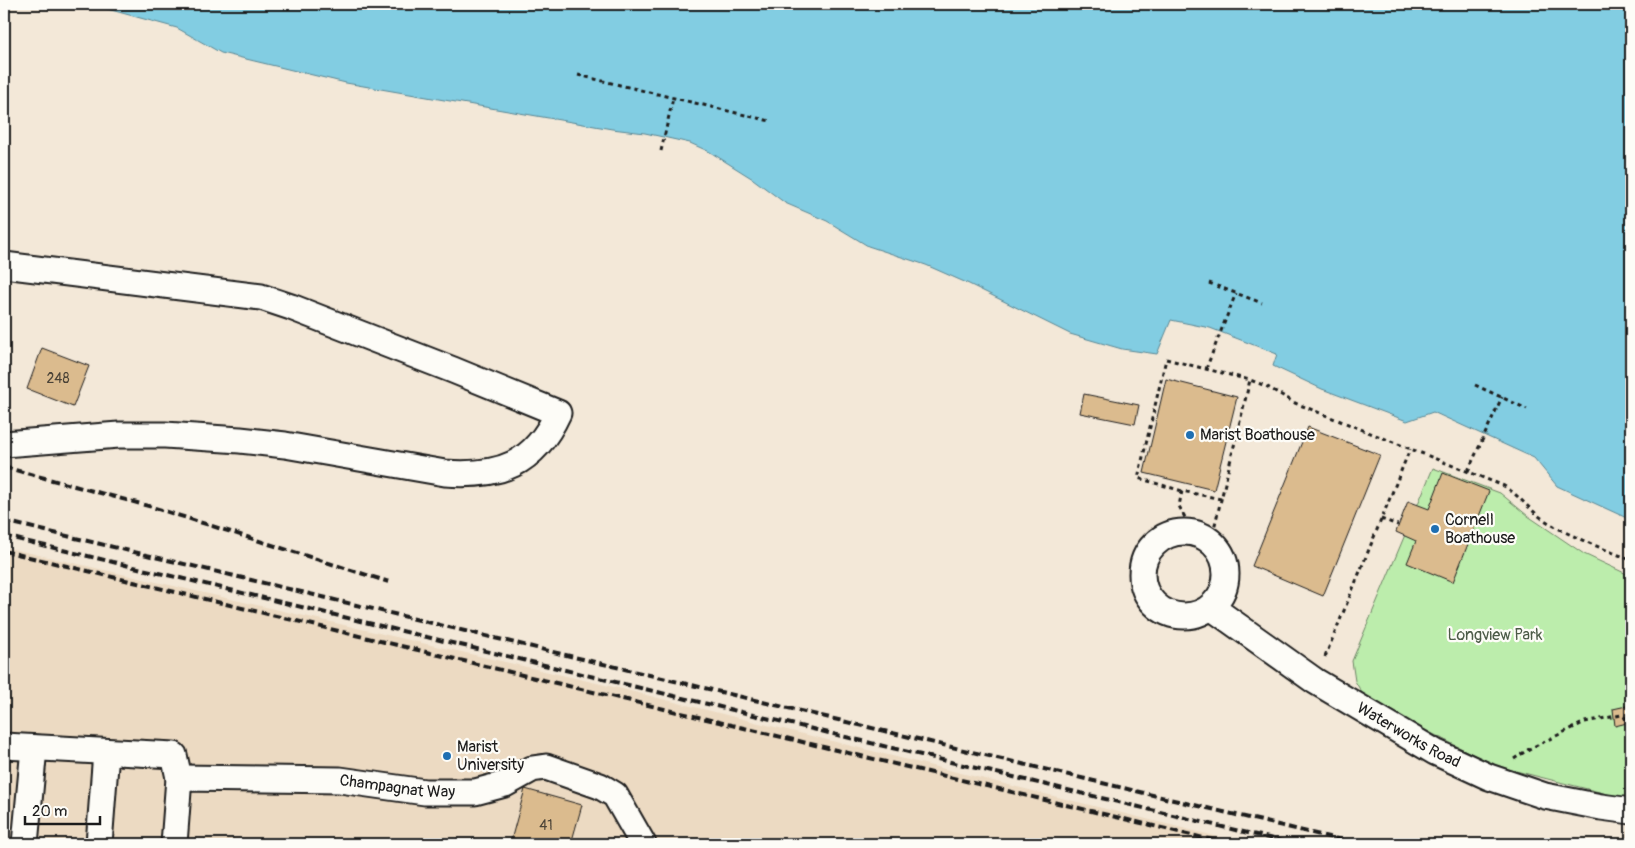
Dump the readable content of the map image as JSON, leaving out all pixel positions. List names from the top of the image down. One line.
{"streets":{"lane":["Waterworks Road","Champagnat Way"]},"parks":["Longview Park"],"places":["Marist Boathouse","Cornell Boathouse","Marist University"],"house_numbers":["248","41"],"scale_bar":"20 m"}
